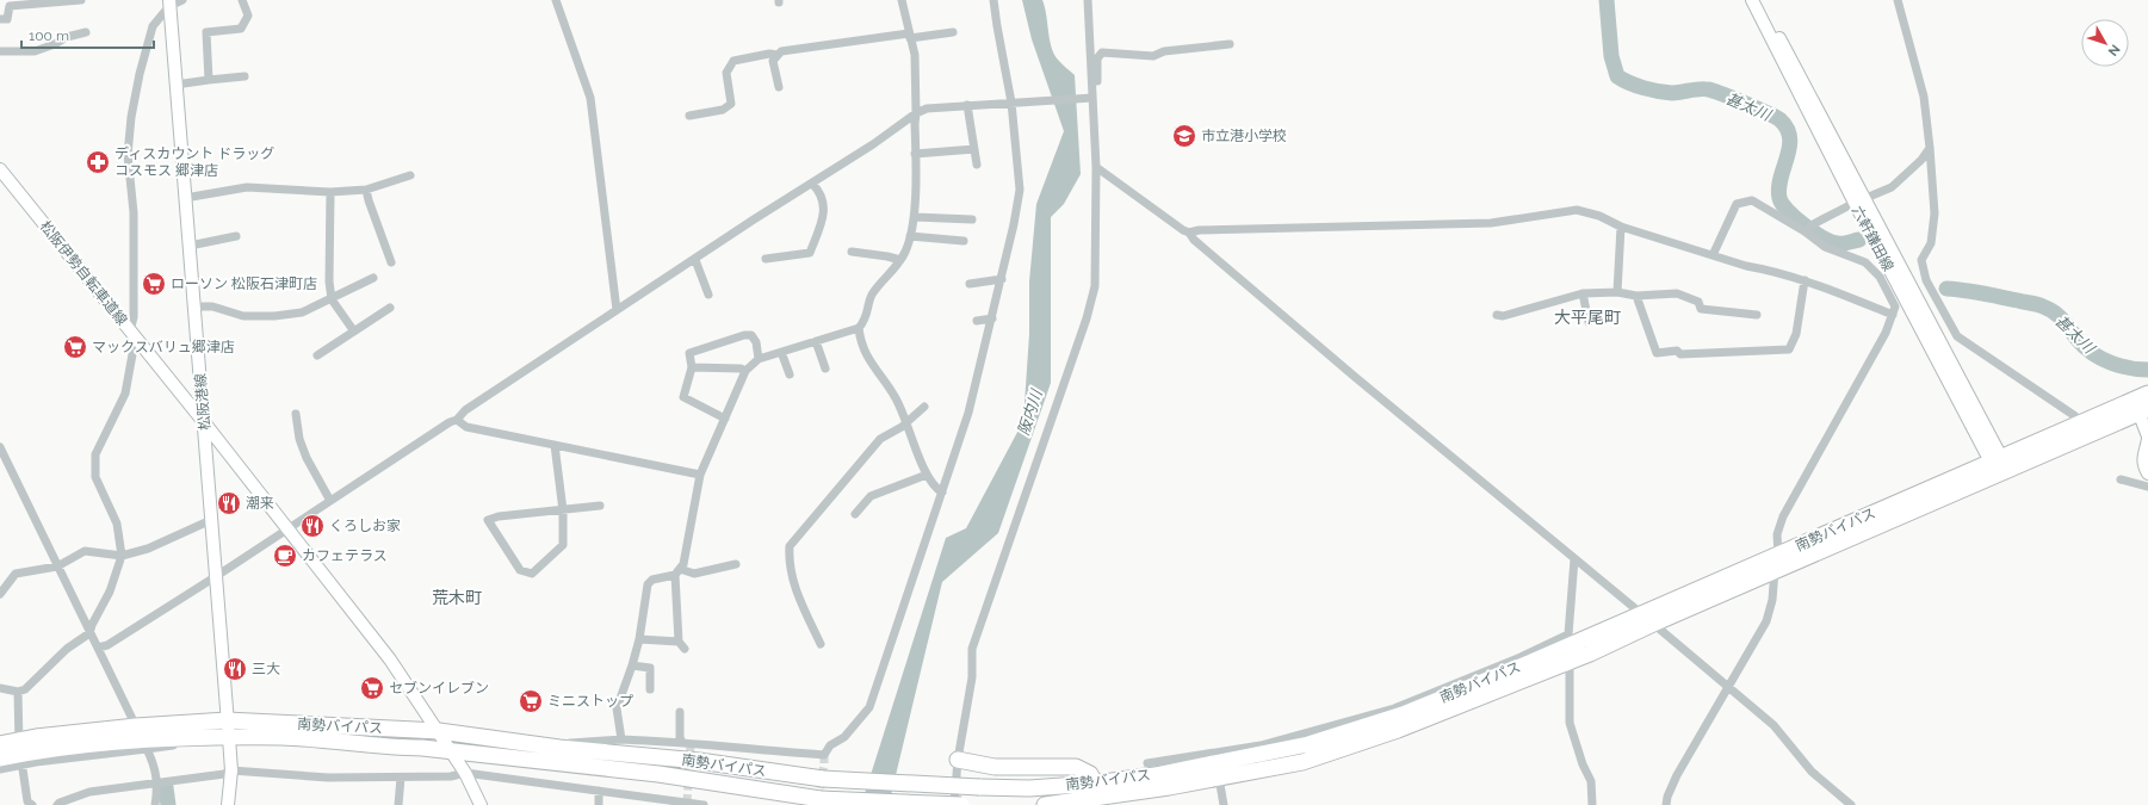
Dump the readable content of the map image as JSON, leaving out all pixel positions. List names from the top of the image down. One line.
{"streets":{"highway":["南勢バイパス"],"main road":["六軒鎌田線","松阪伊勢自転車道線","松阪港線"]},"crossings":[["六軒鎌田線","南勢バイパス"],["松阪伊勢自転車道線","松阪港線"],["松阪伊勢自転車道線","南勢バイパス"],["松阪港線","南勢バイパス"]],"districts":["大平尾町","荒木町"],"water":["甚太川","阪内川"],"places":{"school or university":["市立港小学校"],"pharmacy":["ディスカウント ドラッグ コスモス 郷津店"],"supermarket":["ローソン 松阪石津町店","マックスバリュ郷津店","セブンイレブン","ミニストップ"],"restaurant":["潮来","くろしお家","三大"],"cafe":["カフェテラス"]},"scale_bar":"100 m","north":"bottom right"}
